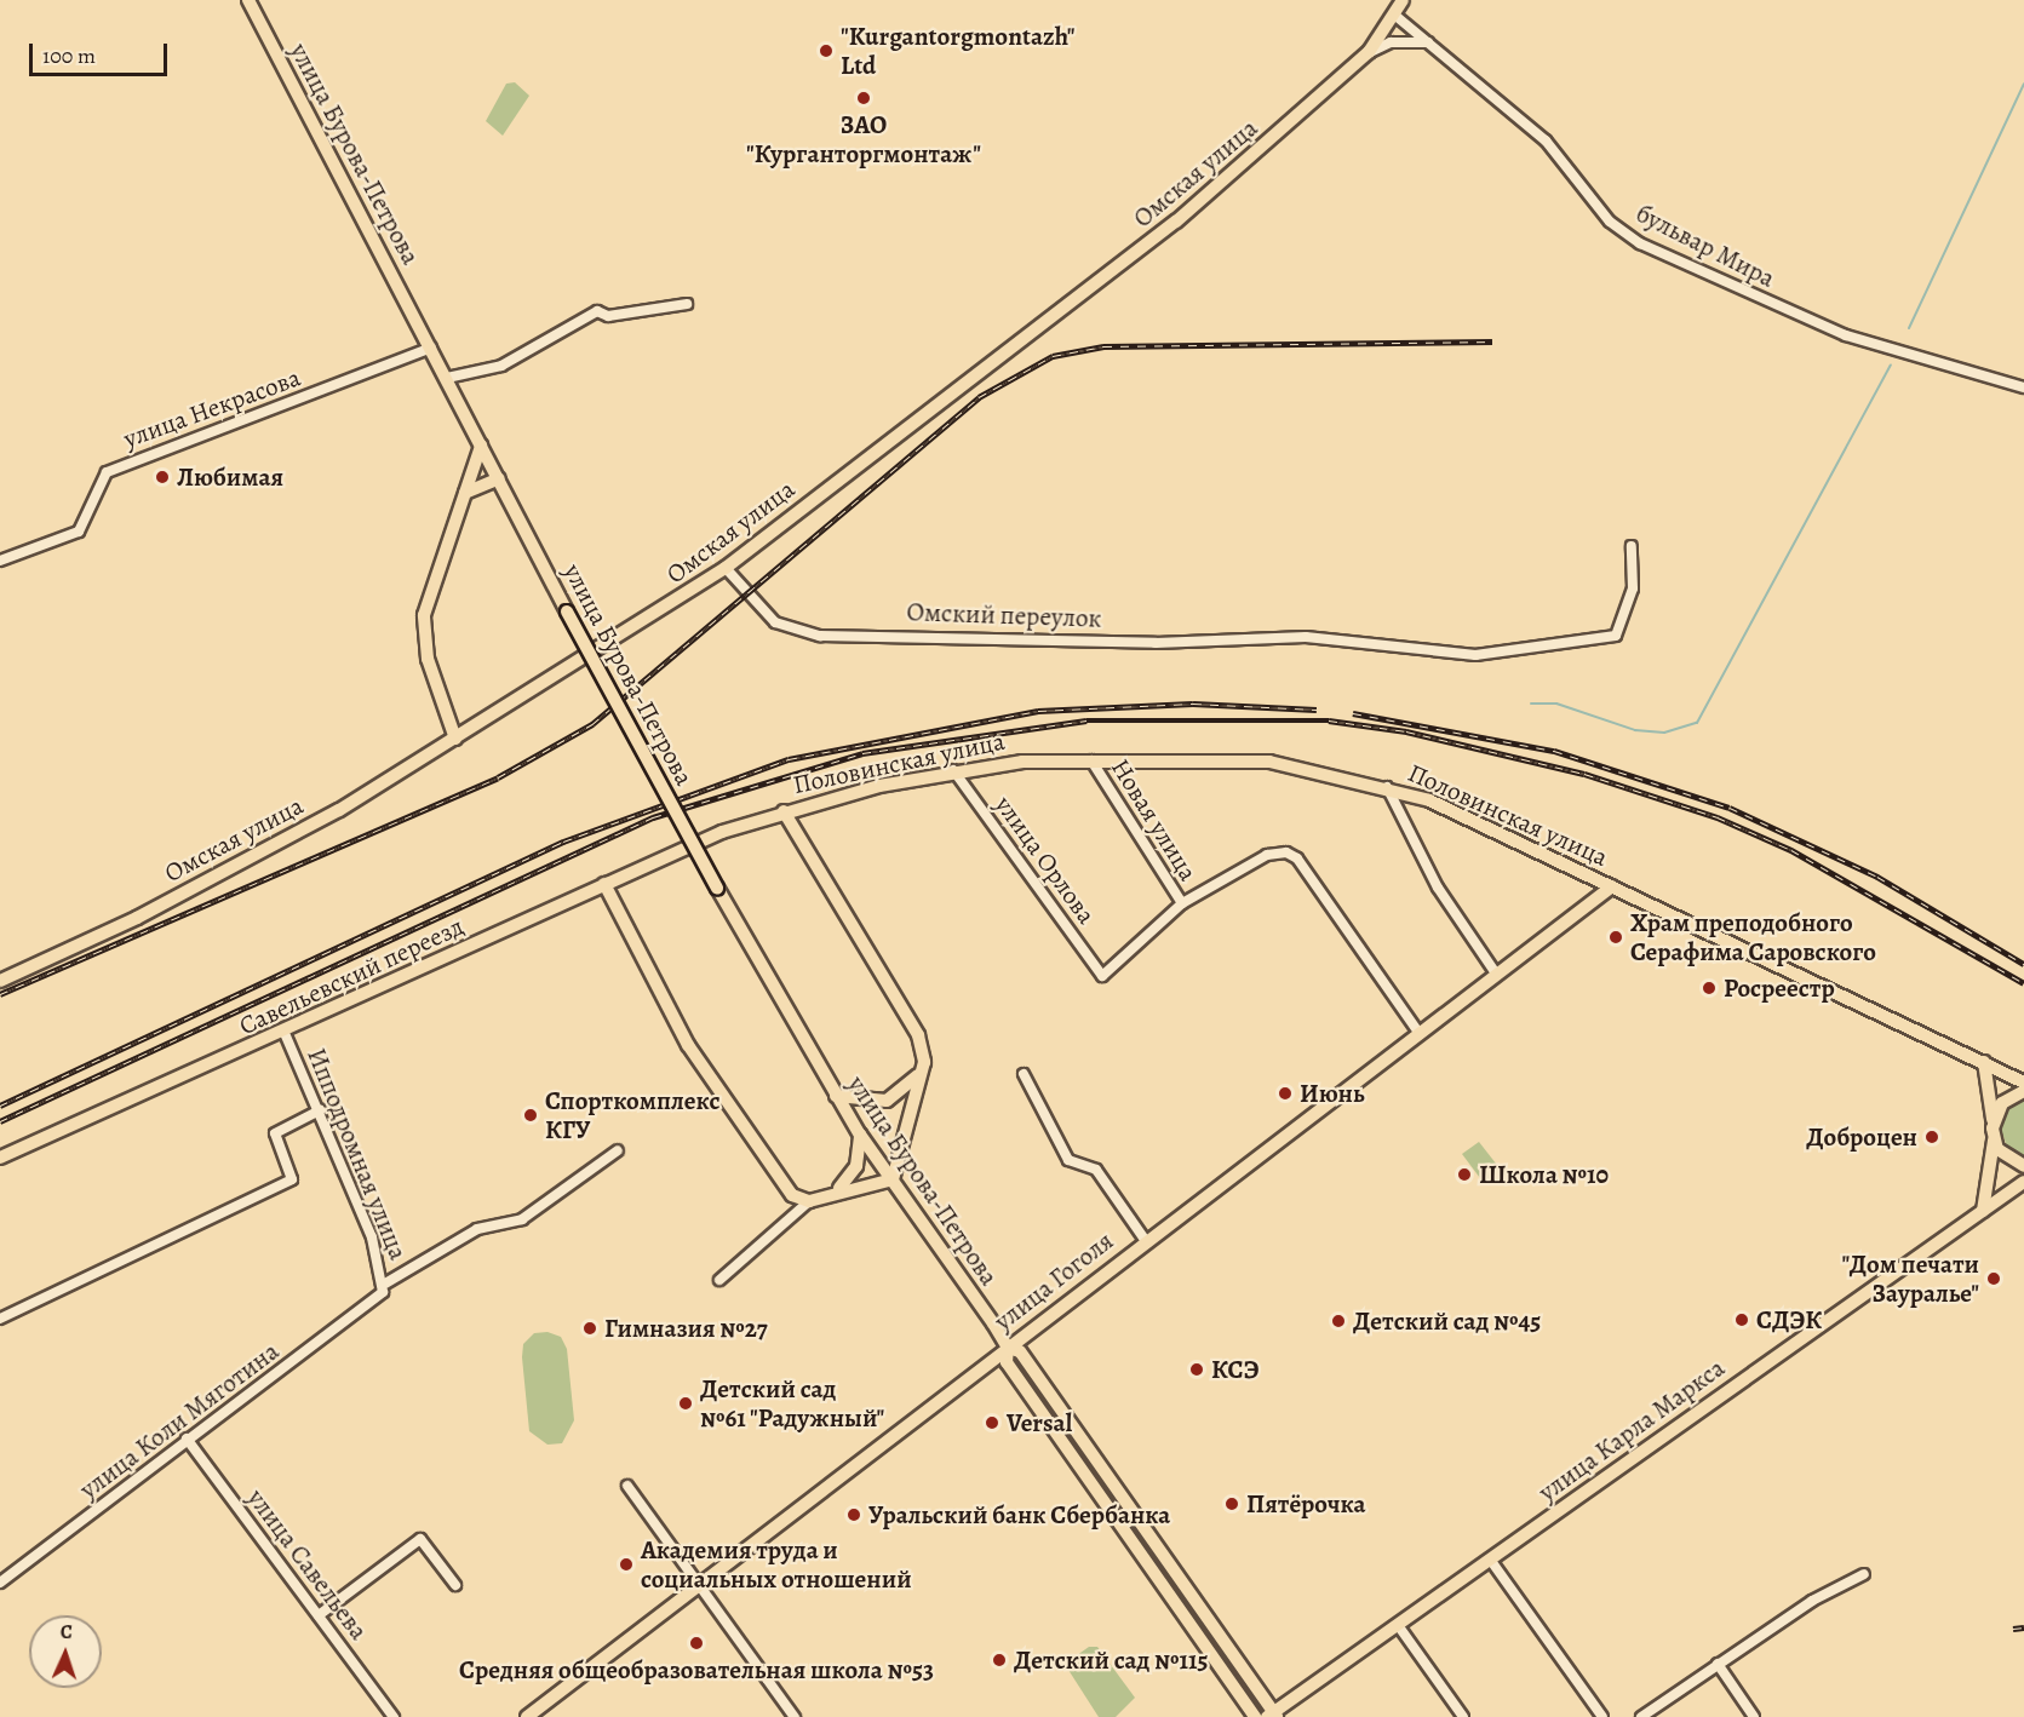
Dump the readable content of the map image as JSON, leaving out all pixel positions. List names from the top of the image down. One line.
{"streets":{"main road":["улица Бурова-Петрова","Омская улица","Половинская улица","Савельевский переезд","улица Гоголя","улица Карла Маркса"],"street":["бульвар Мира","улица Некрасова","Омский переулок","Новая улица","улица Орлова","Ипподромная улица","улица Коли Мяготина","улица Савельева"]},"crossings":[["улица Бурова-Петрова","улица Некрасова"],["улица Бурова-Петрова","улица Гоголя"],["улица Бурова-Петрова","улица Карла Маркса"],["Омская улица","бульвар Мира"],["Омская улица","Омский переулок"],["Половинская улица","Новая улица"],["Половинская улица","улица Орлова"],["Половинская улица","Савельевский переезд"],["Половинская улица","улица Гоголя"],["Новая улица","улица Орлова"],["Савельевский переезд","Ипподромная улица"],["Ипподромная улица","улица Коли Мяготина"],["улица Коли Мяготина","улица Савельева"]],"places":["\"Kurgantorgmontazh\" Ltd","ЗАО \"Курганторгмонтаж\"","Любимая","Храм преподобного Серафима Саровского","Росреестр","Июнь","Спорткомплекс КГУ","Доброцен","Школа №10","\"Дом печати Зауралье\"","СДЭК","Детский сад №45","Гимназия №27","КСЭ","Детский сад №61 \"Радужный\"","Versal","Пятёрочка","Уральский банк Сбербанка","Академия труда и социальных отношений","Средняя общеобразовательная школа №53","Детский сад №115"],"scale_bar":"100 m","north":"top"}
